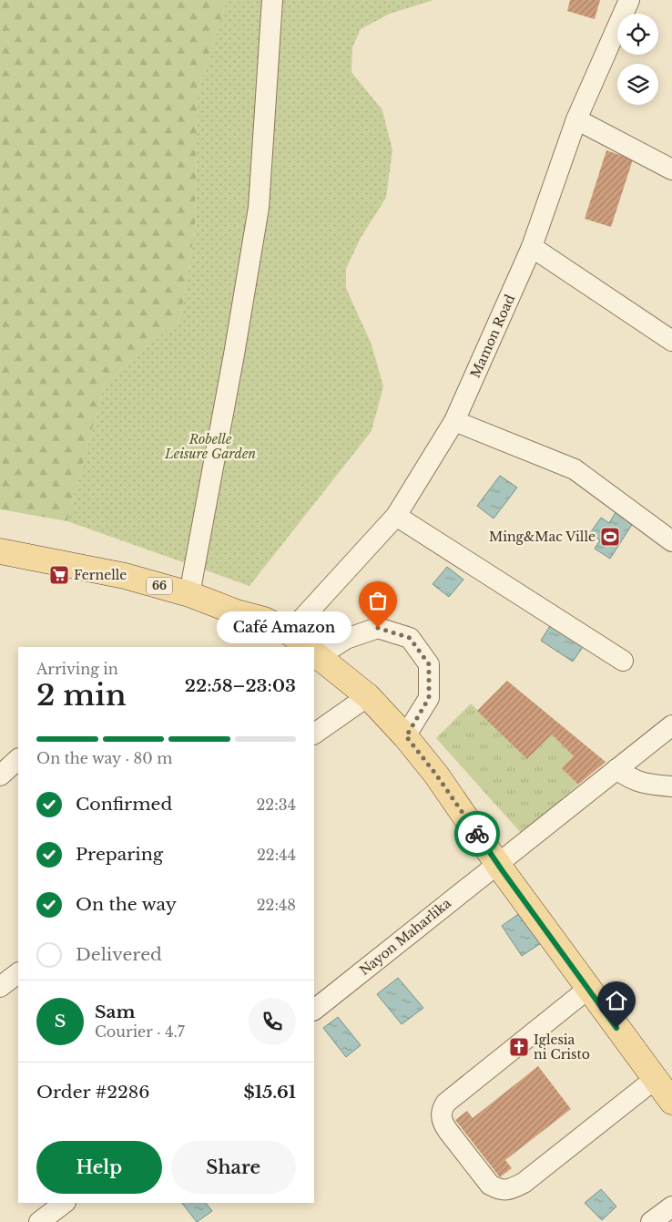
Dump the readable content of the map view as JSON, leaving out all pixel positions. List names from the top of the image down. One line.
{"streets":{"main road":["66"],"street":["Mamon Road","Nayon Maharlika"]},"crossings":[["66","Nayon Maharlika"]],"parks":["Robelle Leisure Garden"],"places":{"sports":["Ming&Mac Ville"],"supermarket":["Fernelle"],"other":["Café Amazon"],"church":["Iglesia ni Cristo"]},"page":{"bubble":"Café Amazon","heading":["2 min","Arriving in","22:58–23:03"],"panel":["Sam","Courier · 4.7","Order #2286","$15.61"],"bar":"On the way · 80 m","list":[["Confirmed","22:34"],["Preparing","22:44"],["On the way","22:48"],"Delivered"],"round":"S","buttons":["Help","Share"]}}
